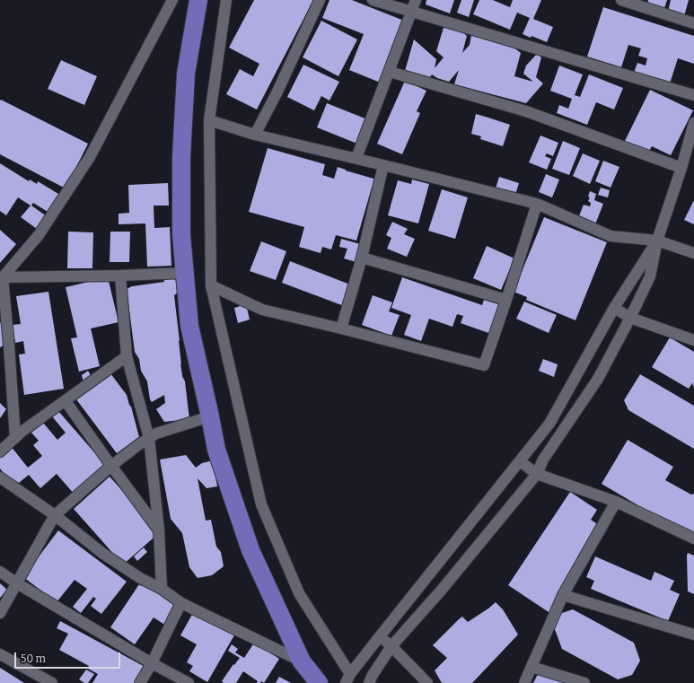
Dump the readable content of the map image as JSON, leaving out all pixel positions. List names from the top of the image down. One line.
{"scale_bar":"50 m"}
